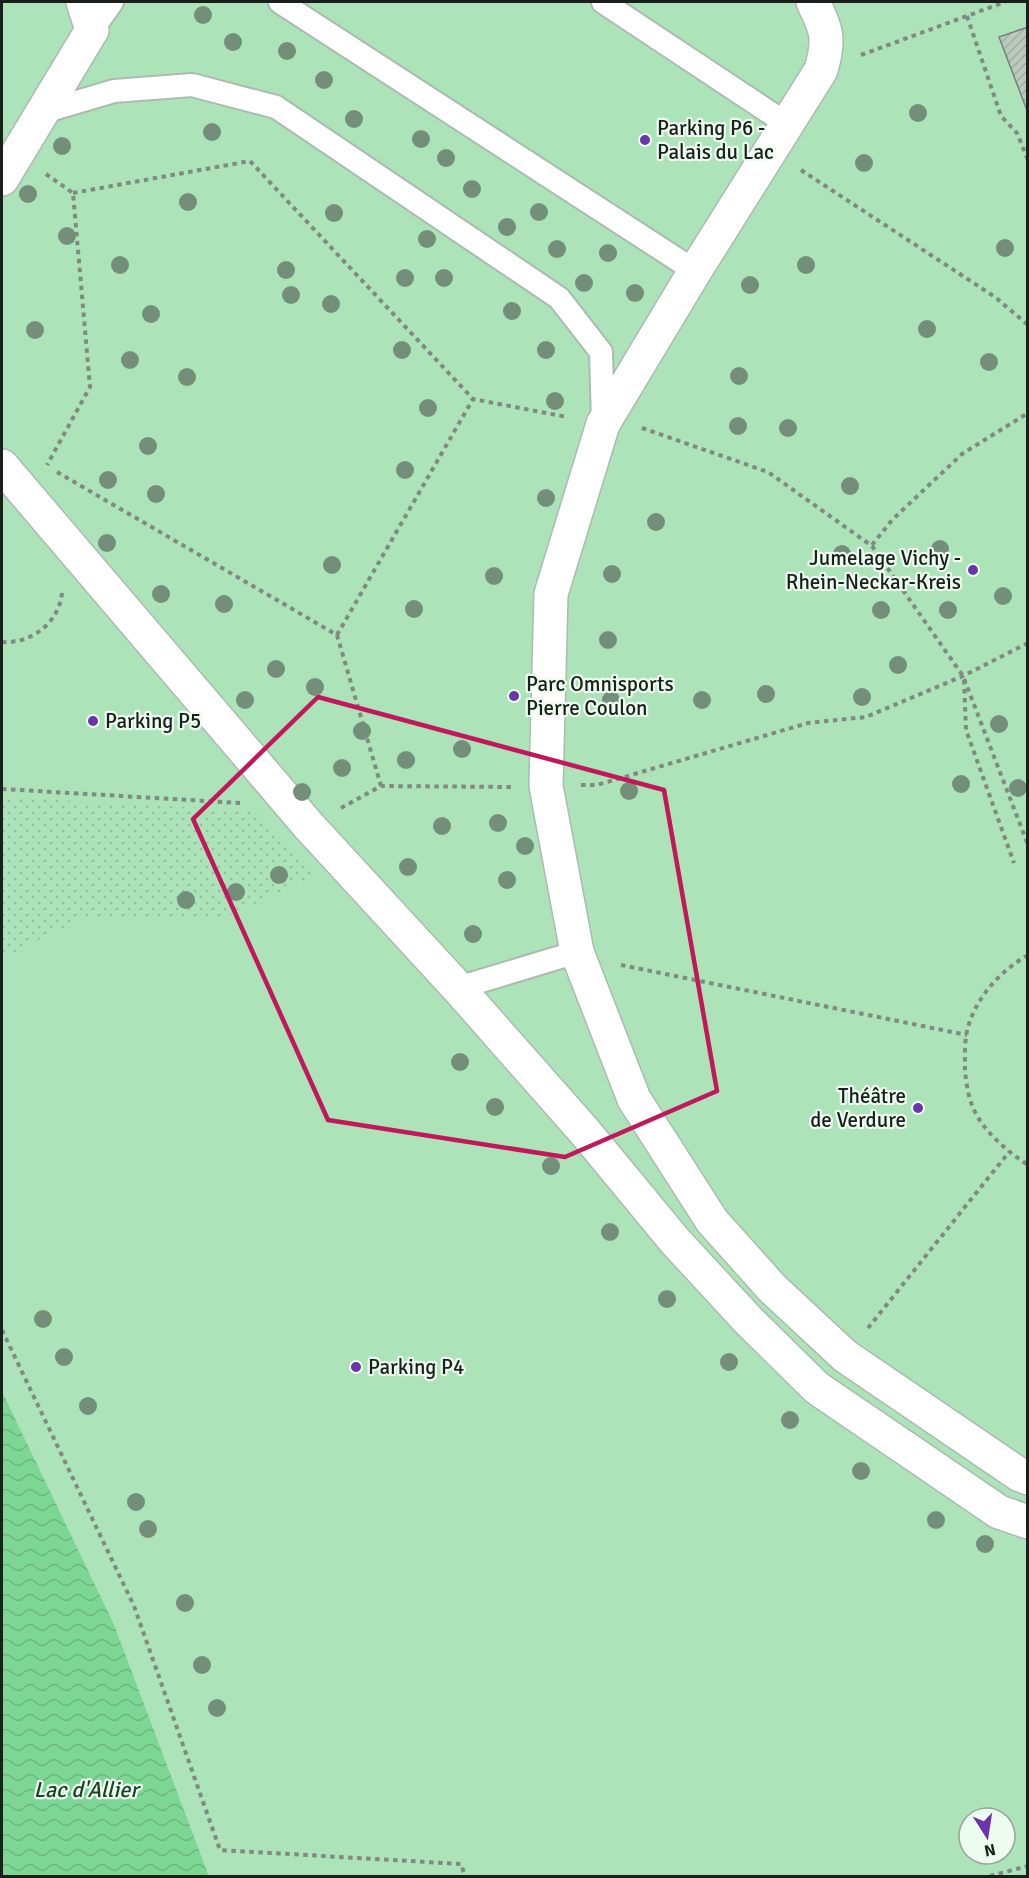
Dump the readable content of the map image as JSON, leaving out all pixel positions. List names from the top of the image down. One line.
{"water":["Lac d'Allier"],"places":["Parking P6 - Palais du Lac","Jumelage Vichy - Rhein-Neckar-Kreis","Parc Omnisports Pierre Coulon","Parking P5","Théâtre de Verdure","Parking P4"],"north":"bottom"}
